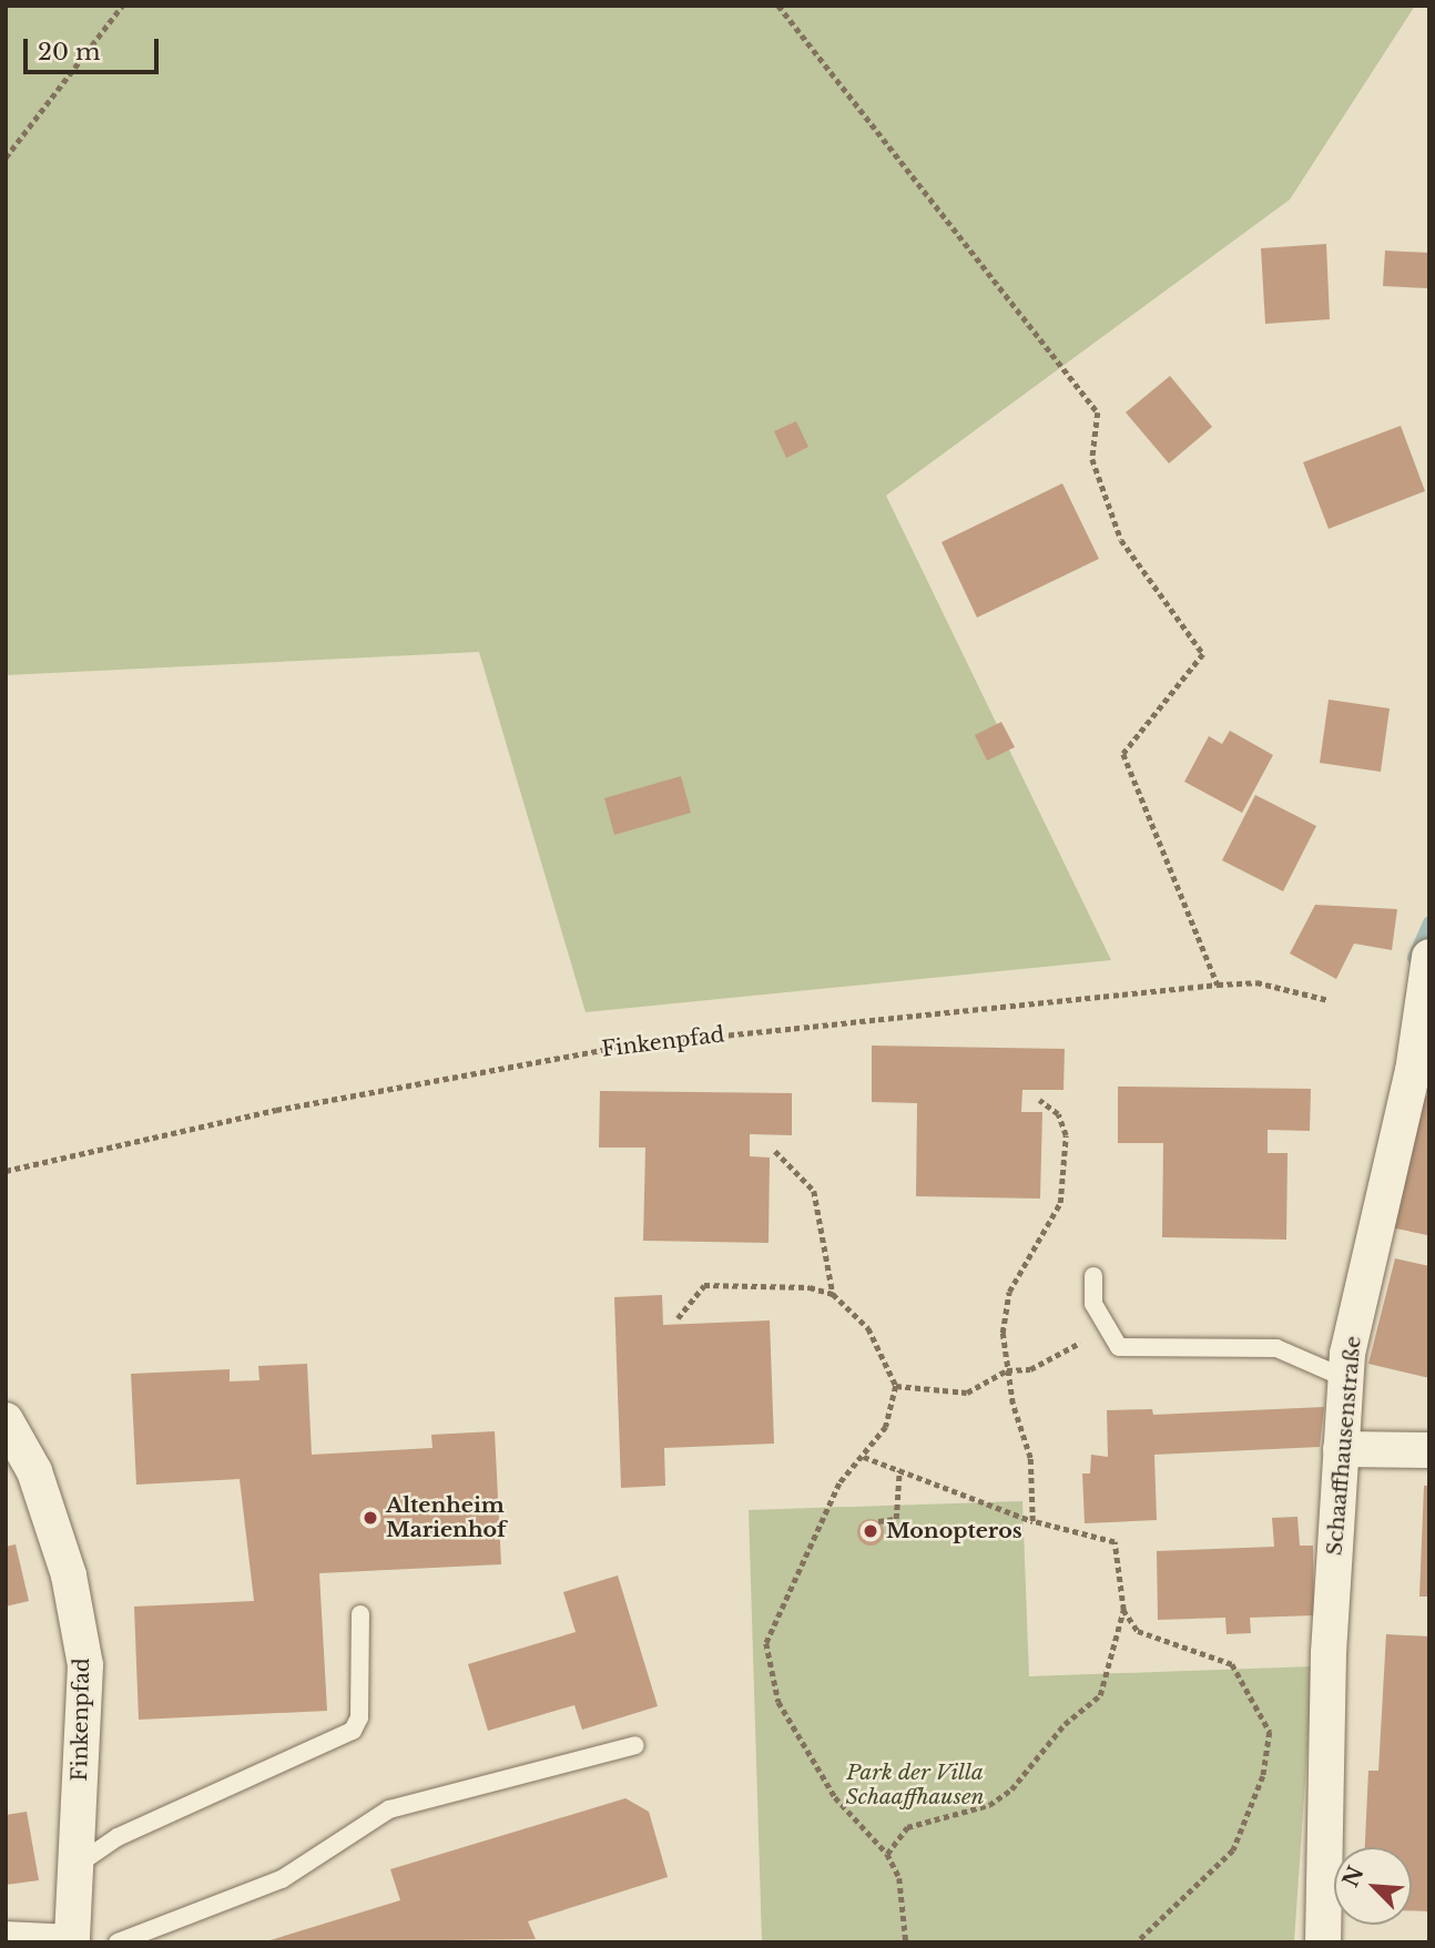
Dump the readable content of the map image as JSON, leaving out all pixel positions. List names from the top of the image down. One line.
{"streets":{"street":["Finkenpfad","Schaaffhausenstraße"]},"parks":["Park der Villa Schaaffhausen"],"places":["Altenheim Marienhof","Monopteros"],"scale_bar":"20 m","north":"top left"}
